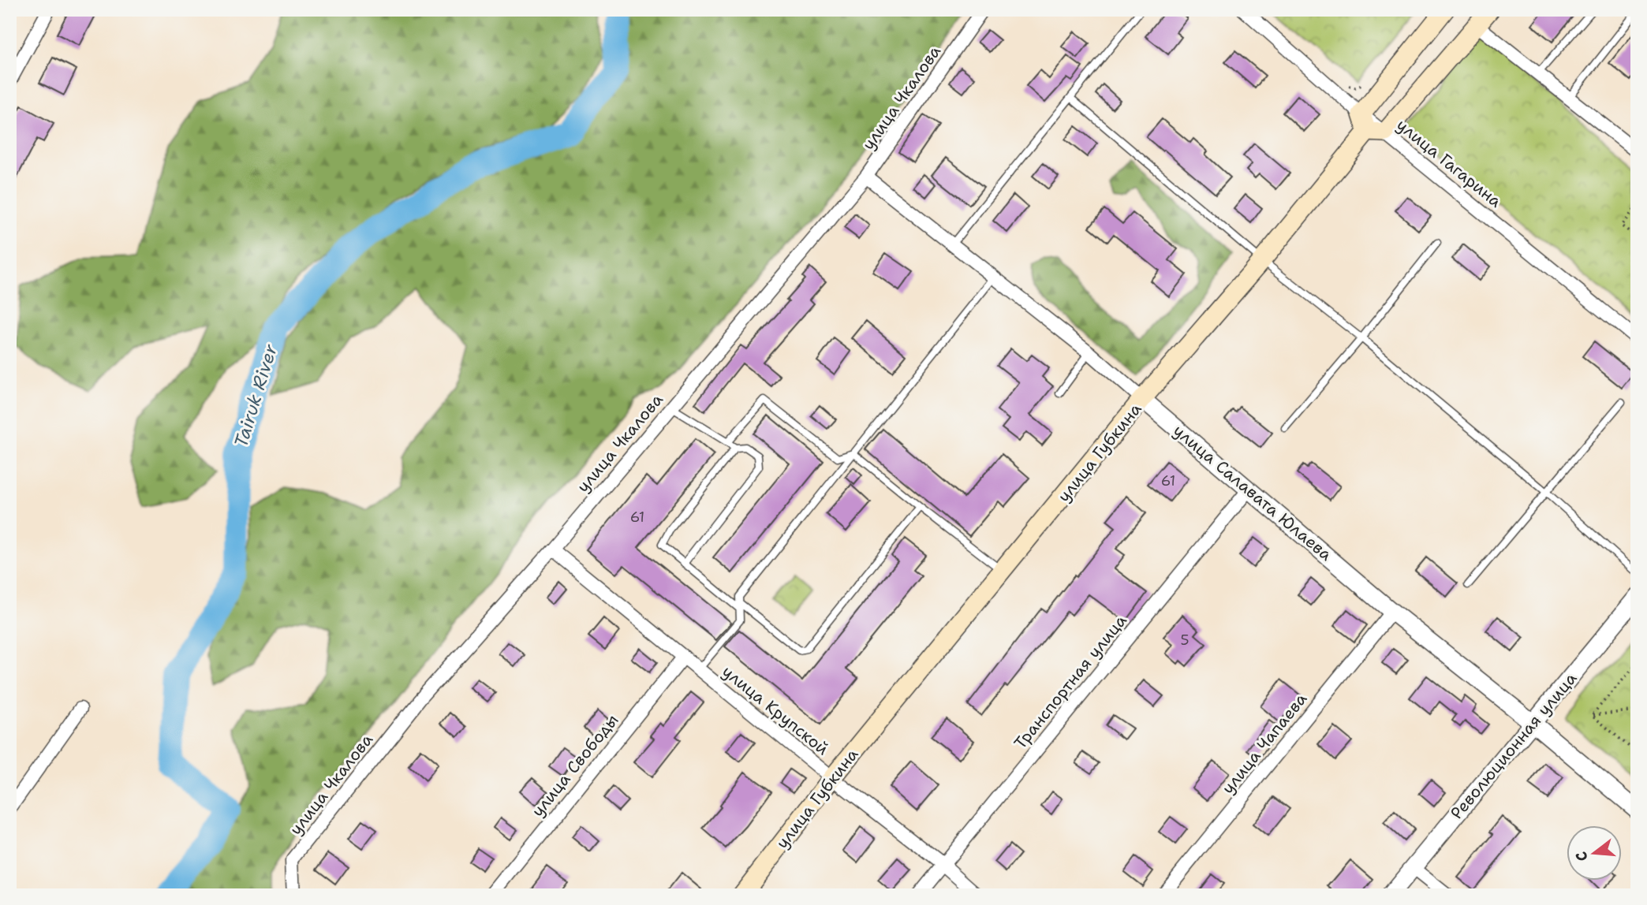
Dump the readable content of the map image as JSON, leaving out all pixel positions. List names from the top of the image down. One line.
{"streets":{"main road":["улица Губкина"],"street":["улица Чкалова","улица Гагарина","улица Салавата Юлаева","Транспортная улица","улица Крупской","улица Чапаева","Революционная улица","улица Свободы"]},"crossings":[["улица Чкалова","улица Салавата Юлаева"],["улица Чкалова","улица Крупской"],["улица Гагарина","улица Губкина"],["улица Губкина","улица Салавата Юлаева"],["улица Губкина","улица Крупской"],["улица Салавата Юлаева","Транспортная улица"],["улица Салавата Юлаева","улица Чапаева"],["улица Салавата Юлаева","Революционная улица"],["Транспортная улица","улица Крупской"],["улица Крупской","улица Свободы"]],"water":["Tairuk River"],"house_numbers":["61","61","5"],"north":"left"}
